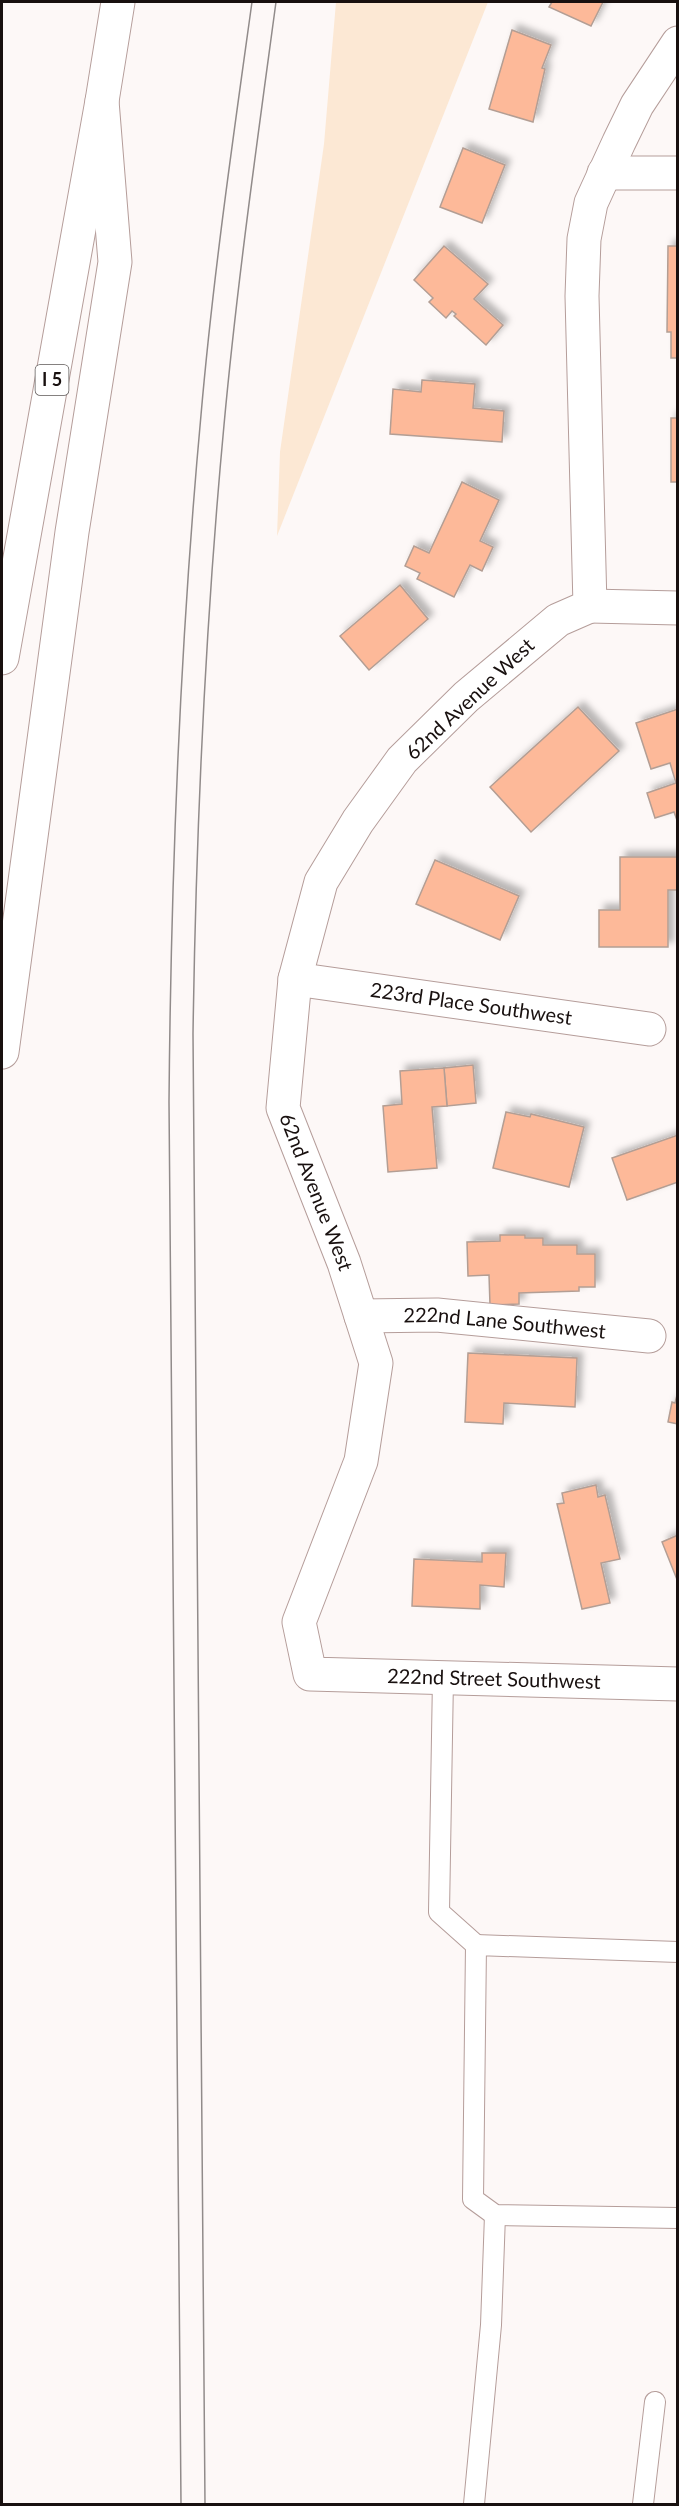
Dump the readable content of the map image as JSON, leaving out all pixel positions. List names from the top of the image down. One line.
{"streets":{"main road":["I 5","62nd Avenue West","223rd Place Southwest","222nd Lane Southwest","222nd Street Southwest"]},"crossings":[["62nd Avenue West","223rd Place Southwest"],["62nd Avenue West","222nd Lane Southwest"],["62nd Avenue West","222nd Street Southwest"]]}
